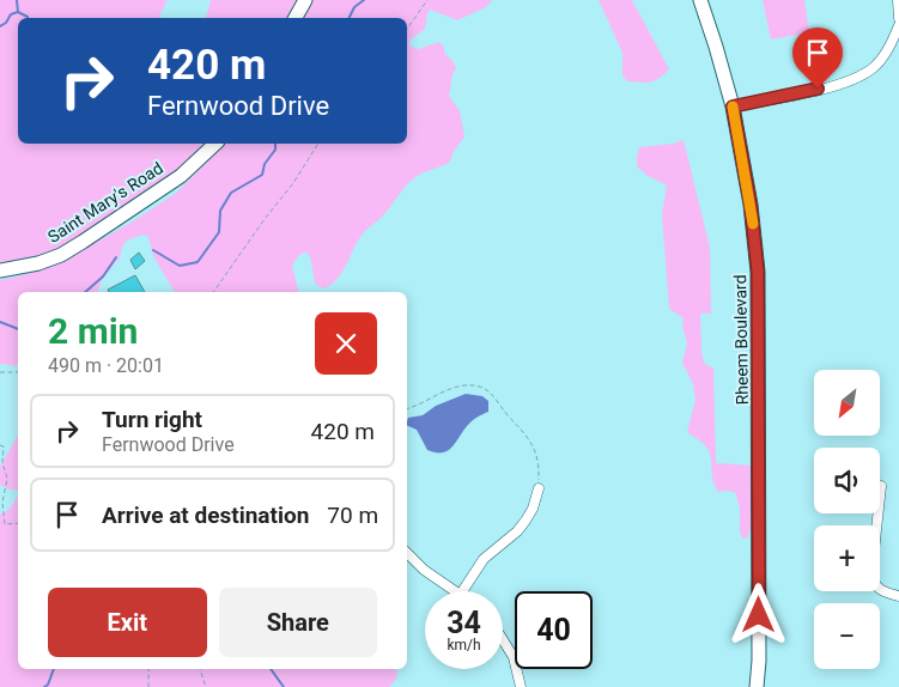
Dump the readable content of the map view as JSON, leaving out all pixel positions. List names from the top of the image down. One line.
{"streets":{"street":["Saint Mary's Road","Rheem Boulevard"]},"north":"bottom left","page":{"turn":["420 m","Fernwood Drive"],"heading":["2 min","490 m · 20:01"],"map_buttons":["+","−"],"list":[{"name":"Turn right","note":"Fernwood Drive","value":"420 m"},{"name":"Arrive at destination","value":"70 m"}],"buttons":["Exit","Share"],"speed":"34 km/h","limit":"40"}}
